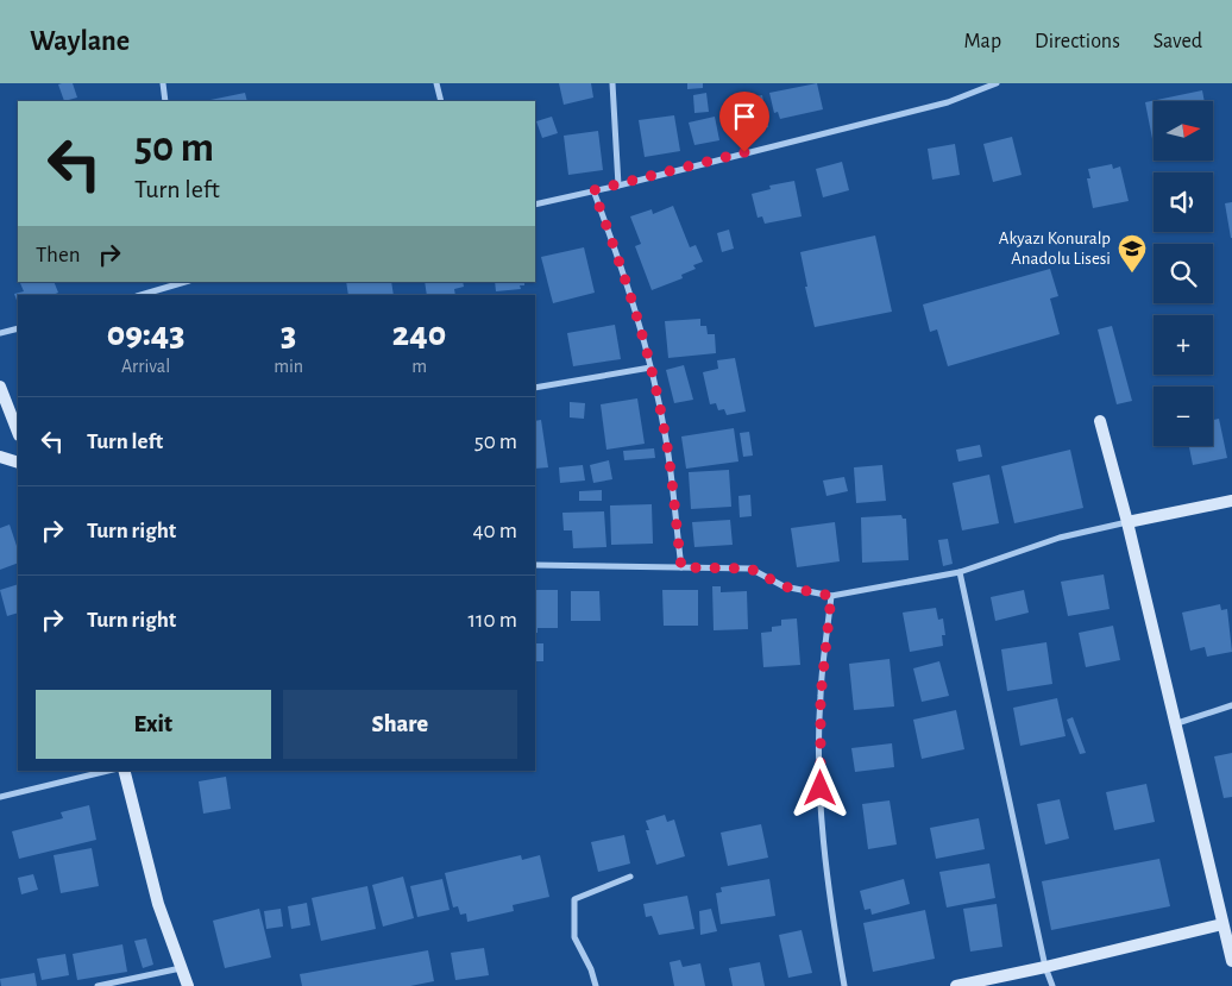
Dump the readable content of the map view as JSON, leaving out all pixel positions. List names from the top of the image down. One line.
{"places":{"school or university":["Akyazı Konuralp Anadolu Lisesi"]},"north":"right","page":{"header":"Waylane","nav":["Map","Directions","Saved"],"map_buttons":["+","−"],"turn":["50 m","Turn left"],"then":"Then","eta":["09:43","Arrival","3","min","240","m"],"list":[{"name":"Turn left","value":"50 m"},{"name":"Turn right","value":"40 m"},{"name":"Turn right","value":"110 m"}],"buttons":["Exit","Share"]}}
